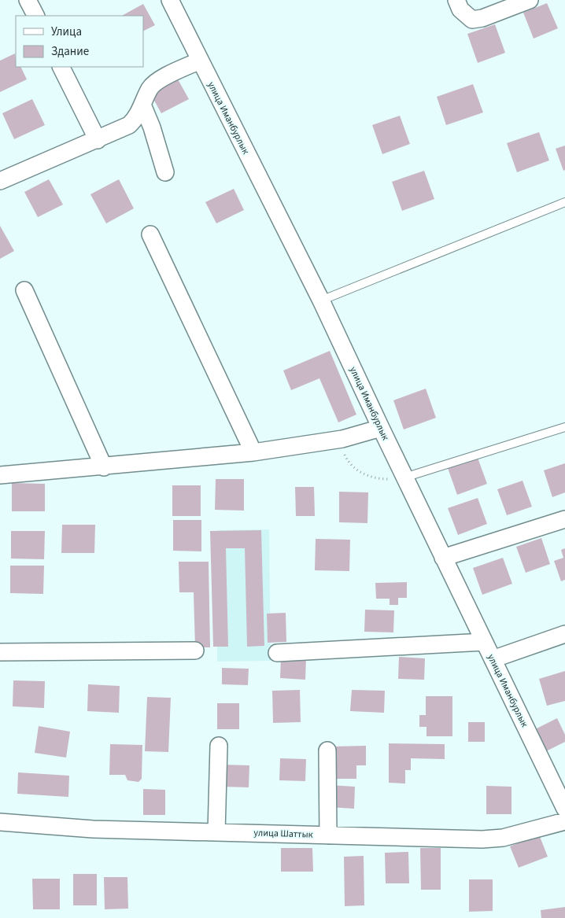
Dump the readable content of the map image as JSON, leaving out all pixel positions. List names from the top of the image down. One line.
{"streets":{"street":["улица Иманбурлык","улица Шаттык"]},"legend":["Улица","Здание"]}
